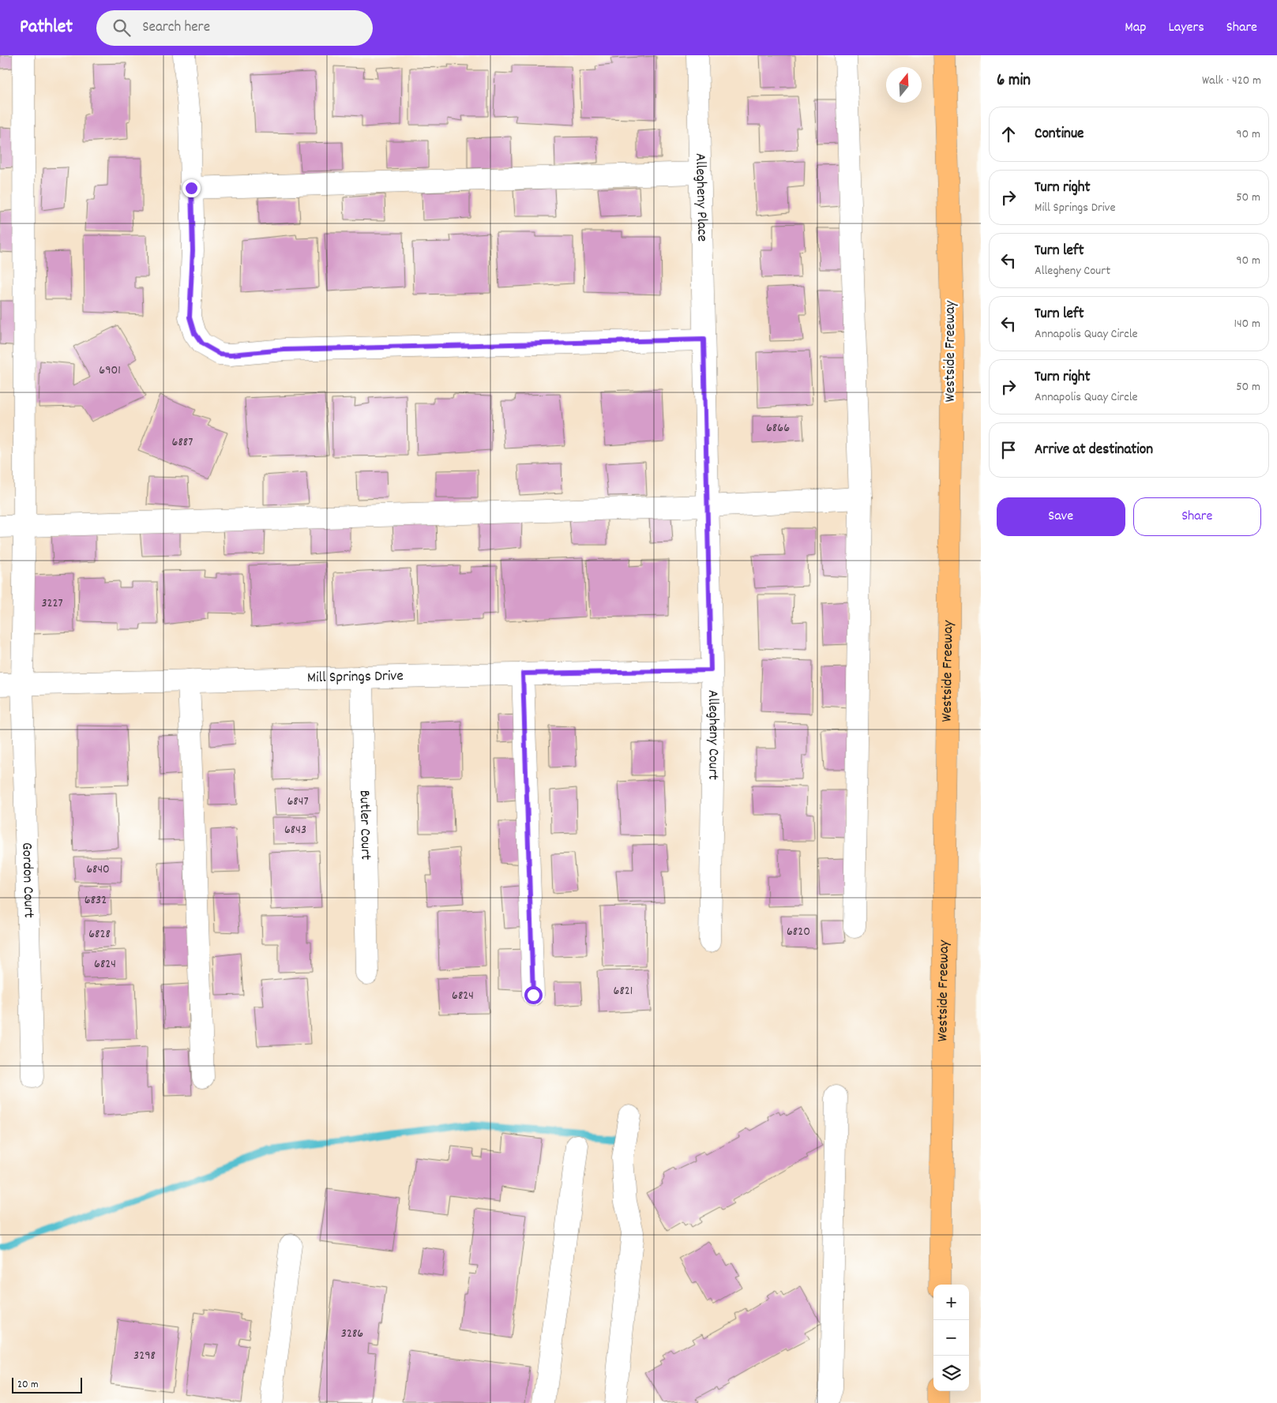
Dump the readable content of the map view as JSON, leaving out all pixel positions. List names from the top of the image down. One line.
{"streets":{"highway":["Westside Freeway"],"street":["Allegheny Place","Mill Springs Drive","Allegheny Court","Butler Court","Gordon Court"]},"crossings":[["Allegheny Place","Allegheny Court"],["Mill Springs Drive","Allegheny Court"],["Mill Springs Drive","Butler Court"],["Mill Springs Drive","Gordon Court"]],"house_numbers":["6901","6866","6887","3227","6847","6843","6840","6832","6820","6828","6824","6821","6824","3286","3298"],"scale_bar":"20 m","north":"top","page":{"header":"Pathlet","search":"Search here","nav":["Map","Layers","Share"],"heading":["6 min","Walk · 420 m"],"list":[["Continue","90 m"],["Turn right","Mill Springs Drive","50 m"],["Turn left","Allegheny Court","90 m"],["Turn left","Annapolis Quay Circle","140 m"],["Turn right","Annapolis Quay Circle","50 m"],"Arrive at destination"],"buttons":["Save","Share"],"map_buttons":["+","−"],"scale":"20 m"}}
